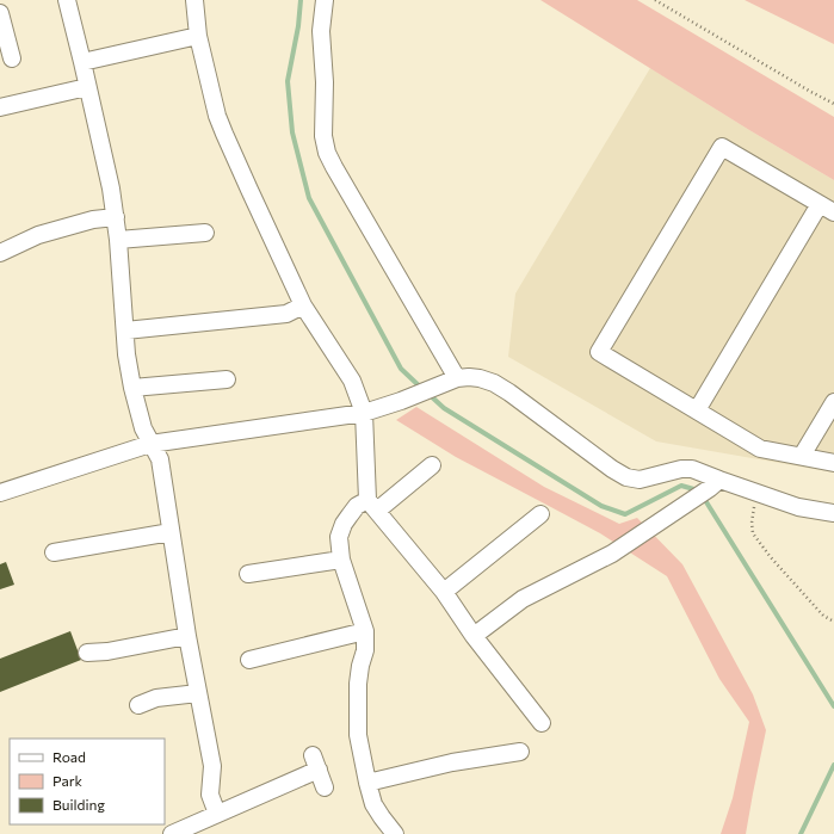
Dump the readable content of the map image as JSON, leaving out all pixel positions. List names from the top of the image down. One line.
{"legend":["Road","Park","Building"]}
